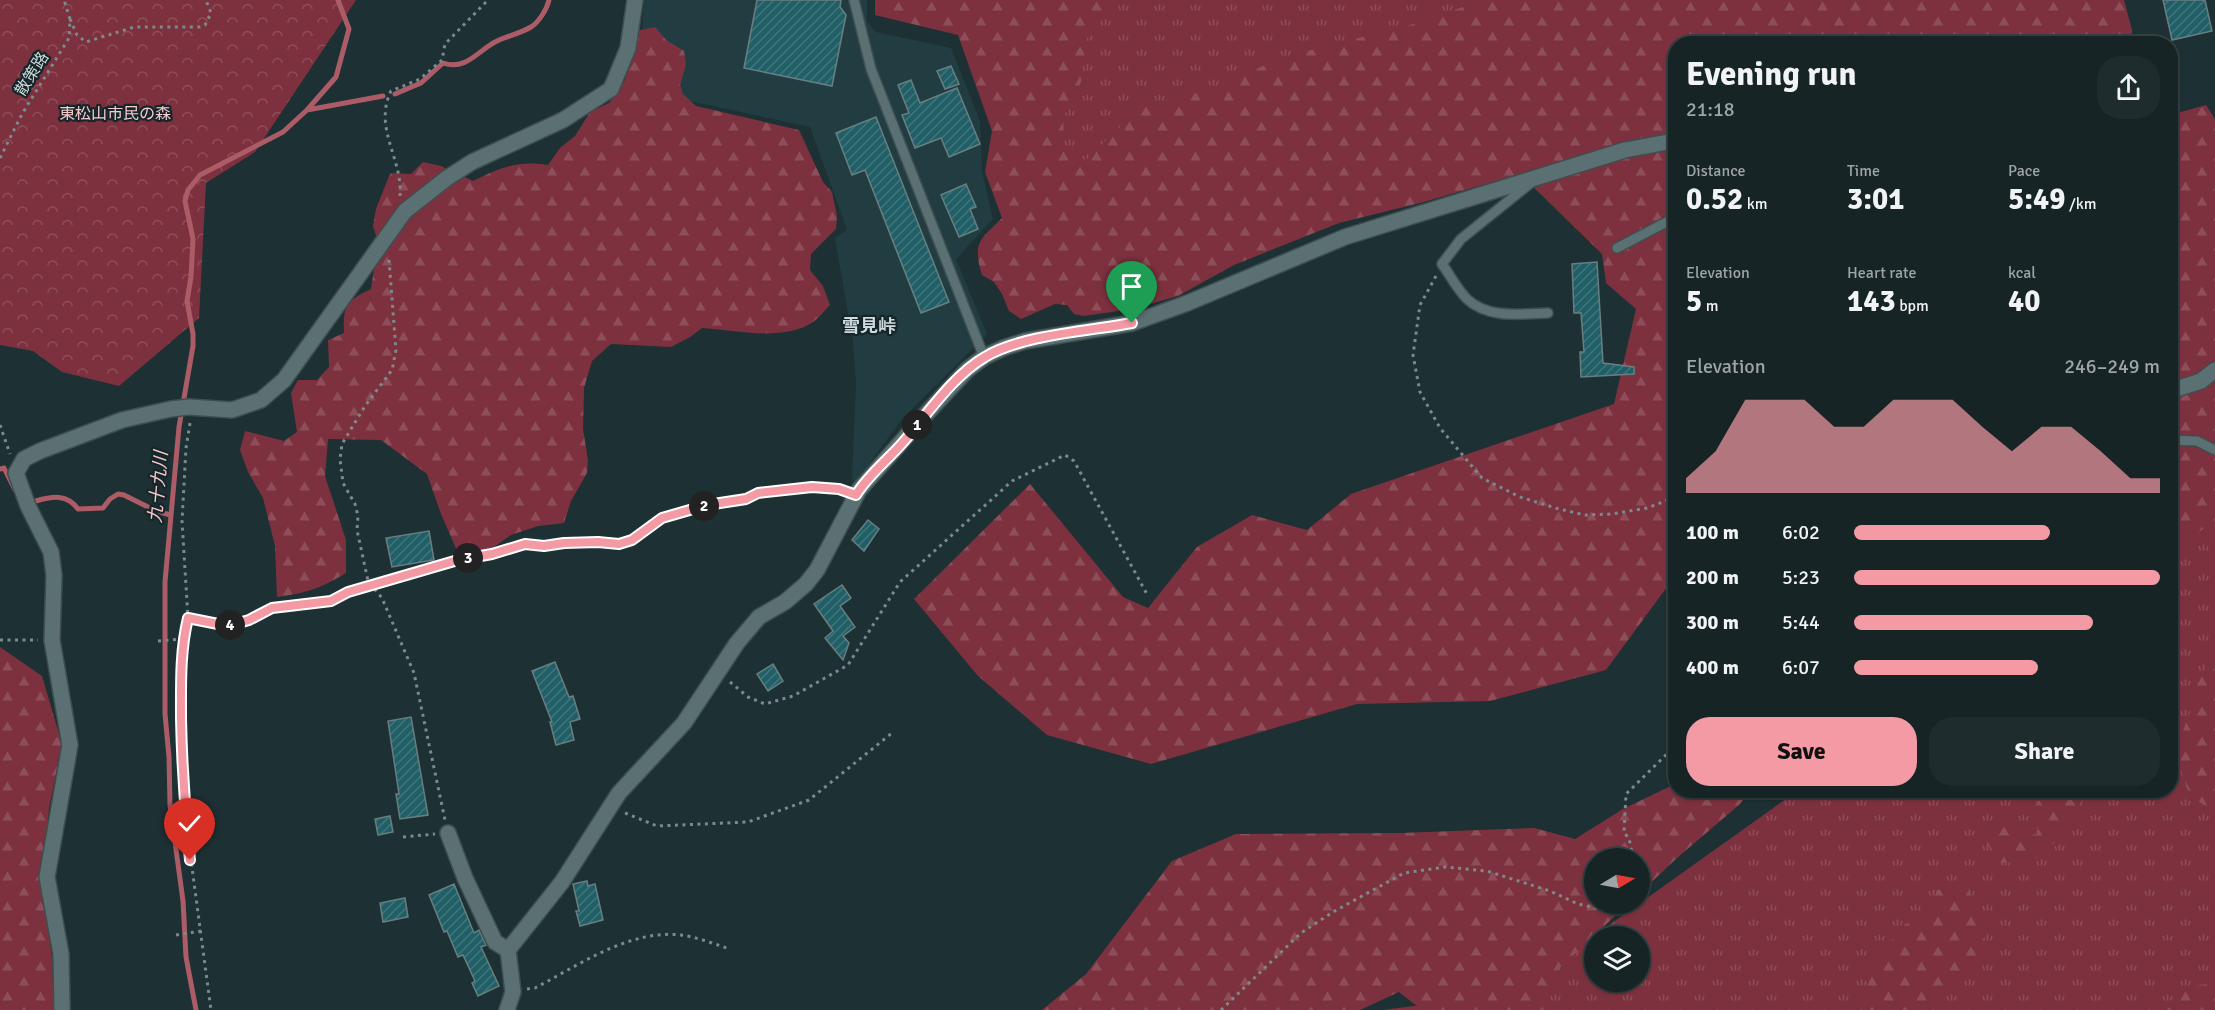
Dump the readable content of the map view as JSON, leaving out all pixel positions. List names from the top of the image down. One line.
{"streets":{"path":["散策路"]},"districts":["雪見峠"],"water":["九十九川"],"parks":["東松山市民の森"],"north":"right","page":{"heading":["Evening run","21:18"],"stats":[["Distance","0.52 km"],["Time","3:01"],["Pace","5:49 /km"],["Elevation","5 m"],["Heart rate","143 bpm"],["kcal","40"]],"chart":["Elevation","246–249 m"],"pins":["1","2","3","4"],"list":[{"name":"100 m","note":"6:02"},{"name":"200 m","note":"5:23"},{"name":"300 m","note":"5:44"},{"name":"400 m","note":"6:07"}],"buttons":["Save","Share"]}}
